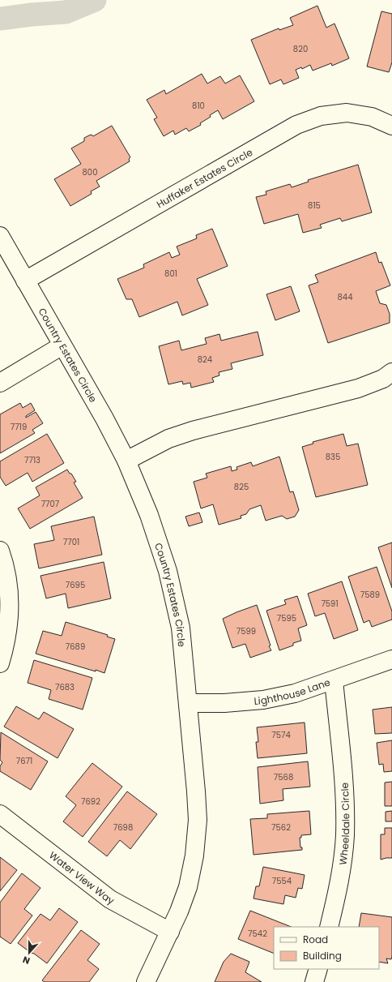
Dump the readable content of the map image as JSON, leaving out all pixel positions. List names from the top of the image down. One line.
{"streets":{"street":["Huffaker Estates Circle","Country Estates Circle","Lighthouse Lane","Wheeldale Circle","Water View Way"]},"crossings":[["Huffaker Estates Circle","Country Estates Circle"],["Country Estates Circle","Lighthouse Lane"],["Country Estates Circle","Water View Way"],["Lighthouse Lane","Wheeldale Circle"]],"house_numbers":["820","810","800","815","801","844","824","7719","835","7713","825","7707","7701","7695","7589","7591","7595","7599","7689","7683","7574","7671","7568","7692","7698","7562","7554","7542"],"legend":["Road","Building"],"north":"bottom"}
